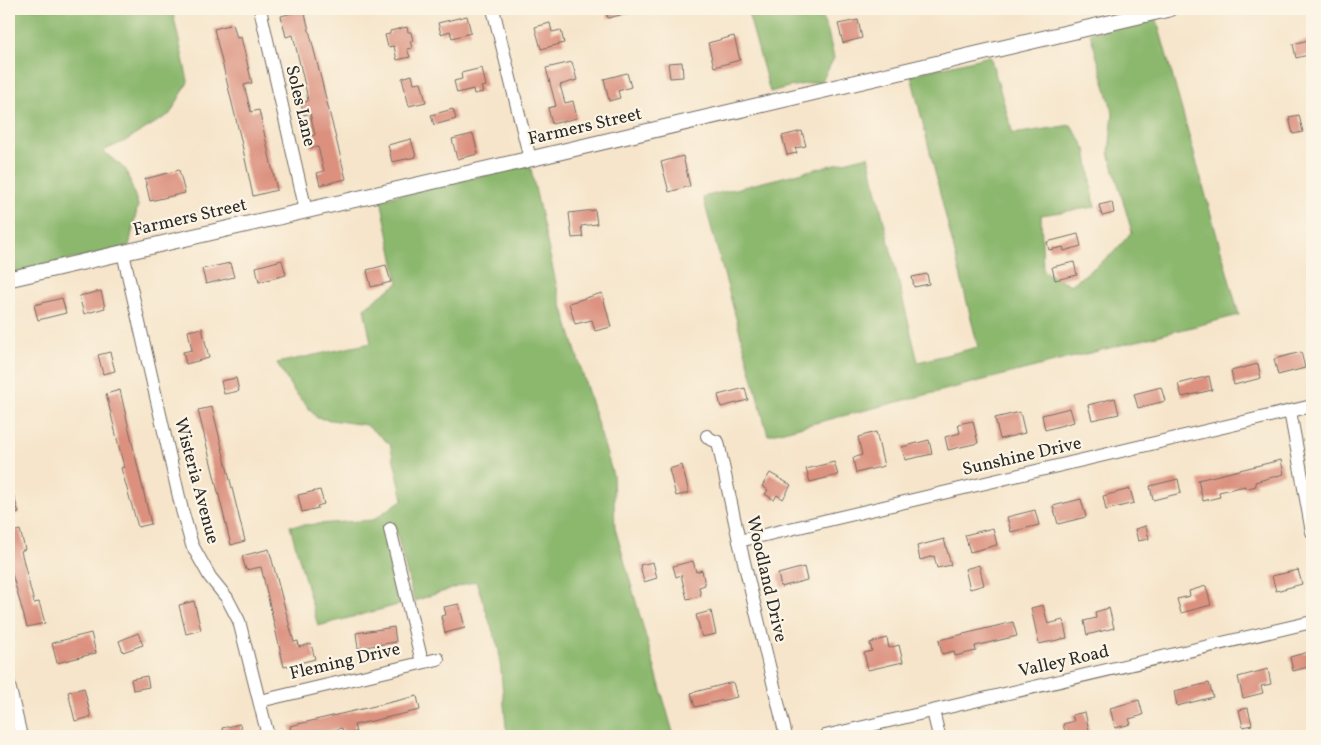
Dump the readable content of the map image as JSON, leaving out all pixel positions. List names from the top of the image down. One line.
{"streets":{"street":["Soles Lane","Farmers Street","Sunshine Drive","Wisteria Avenue","Woodland Drive","Fleming Drive","Valley Road"]},"crossings":[["Soles Lane","Farmers Street"],["Farmers Street","Wisteria Avenue"],["Sunshine Drive","Woodland Drive"],["Wisteria Avenue","Fleming Drive"]]}
